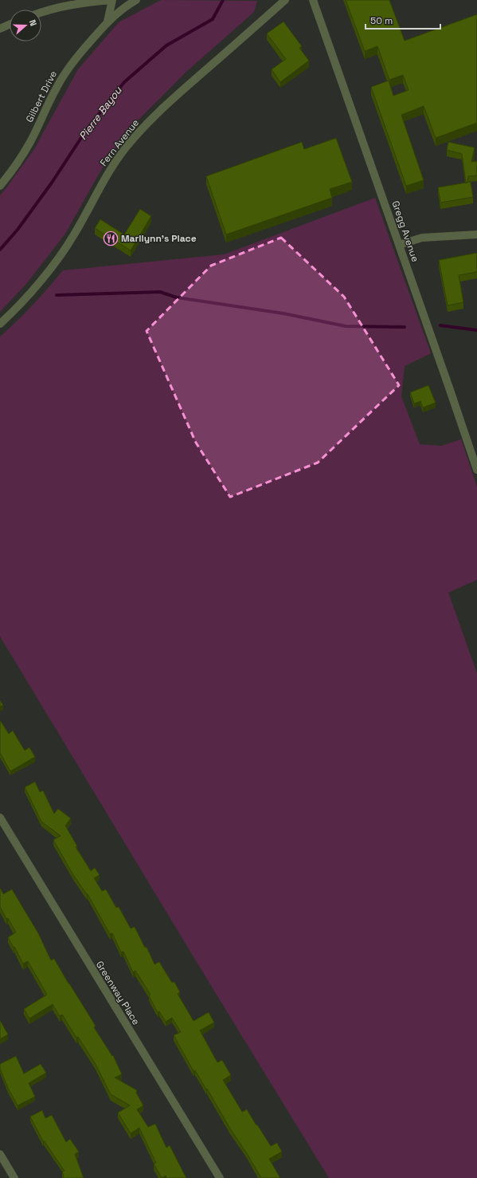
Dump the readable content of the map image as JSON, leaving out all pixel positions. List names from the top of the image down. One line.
{"streets":{"street":["Gilbert Drive","Fern Avenue","Gregg Avenue","Greenway Place"]},"water":["Pierre Bayou"],"places":{"restaurant":["Marilynn's Place"]},"scale_bar":"50 m","north":"right"}
